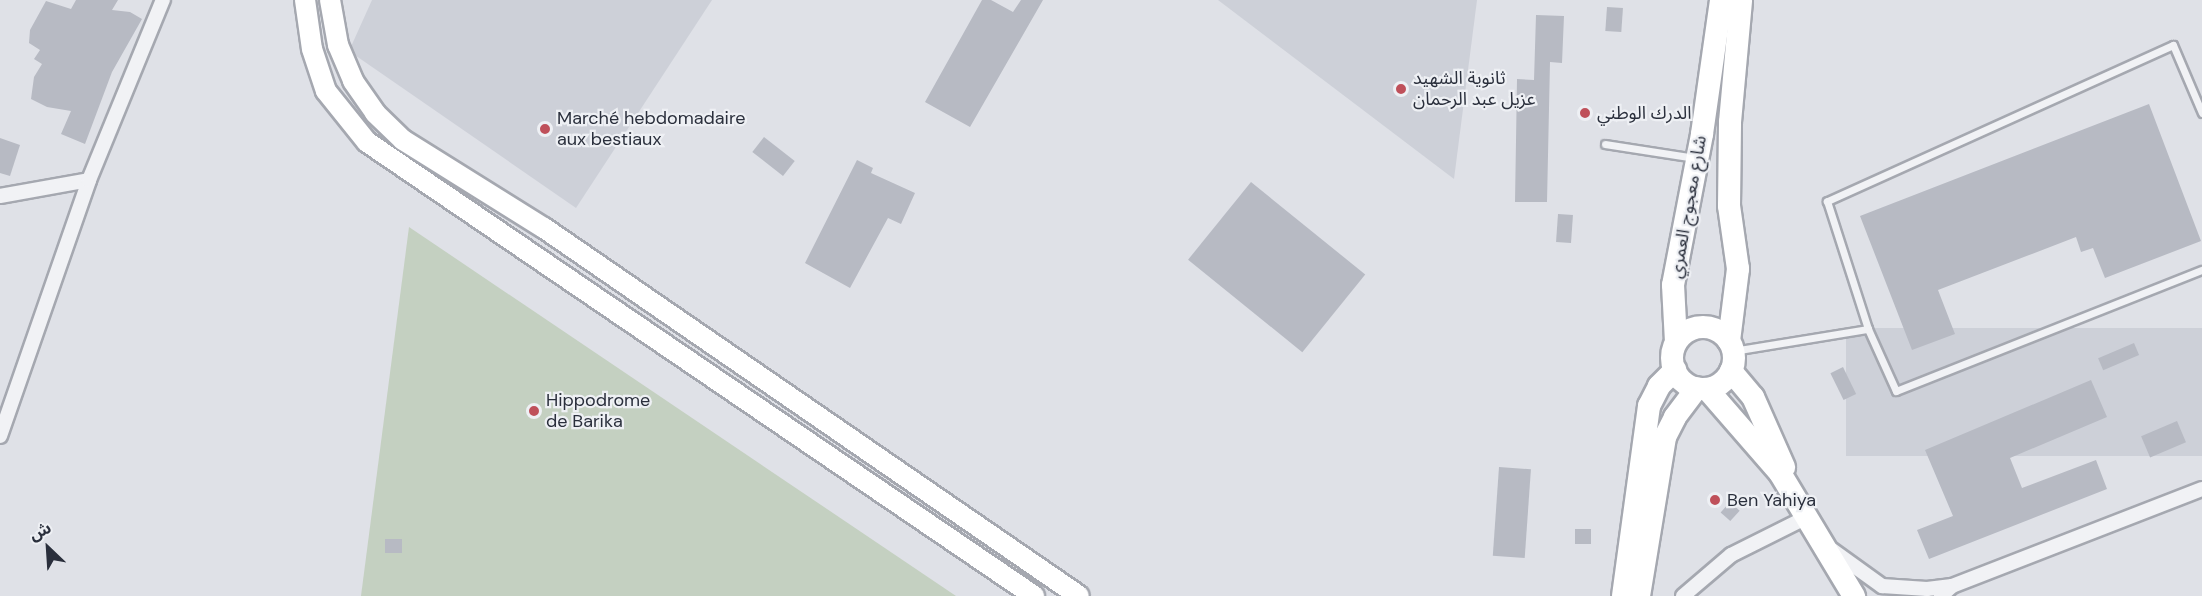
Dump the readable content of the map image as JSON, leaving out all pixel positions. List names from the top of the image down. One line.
{"streets":{"main road":["شارع معجوج العمري"]},"places":["ثانوية الشهيد عزيل عبد الرحمان","الدرك الوطني","Marché hebdomadaire aux bestiaux","Hippodrome de Barika","Ben Yahiya"],"north":"top left"}
